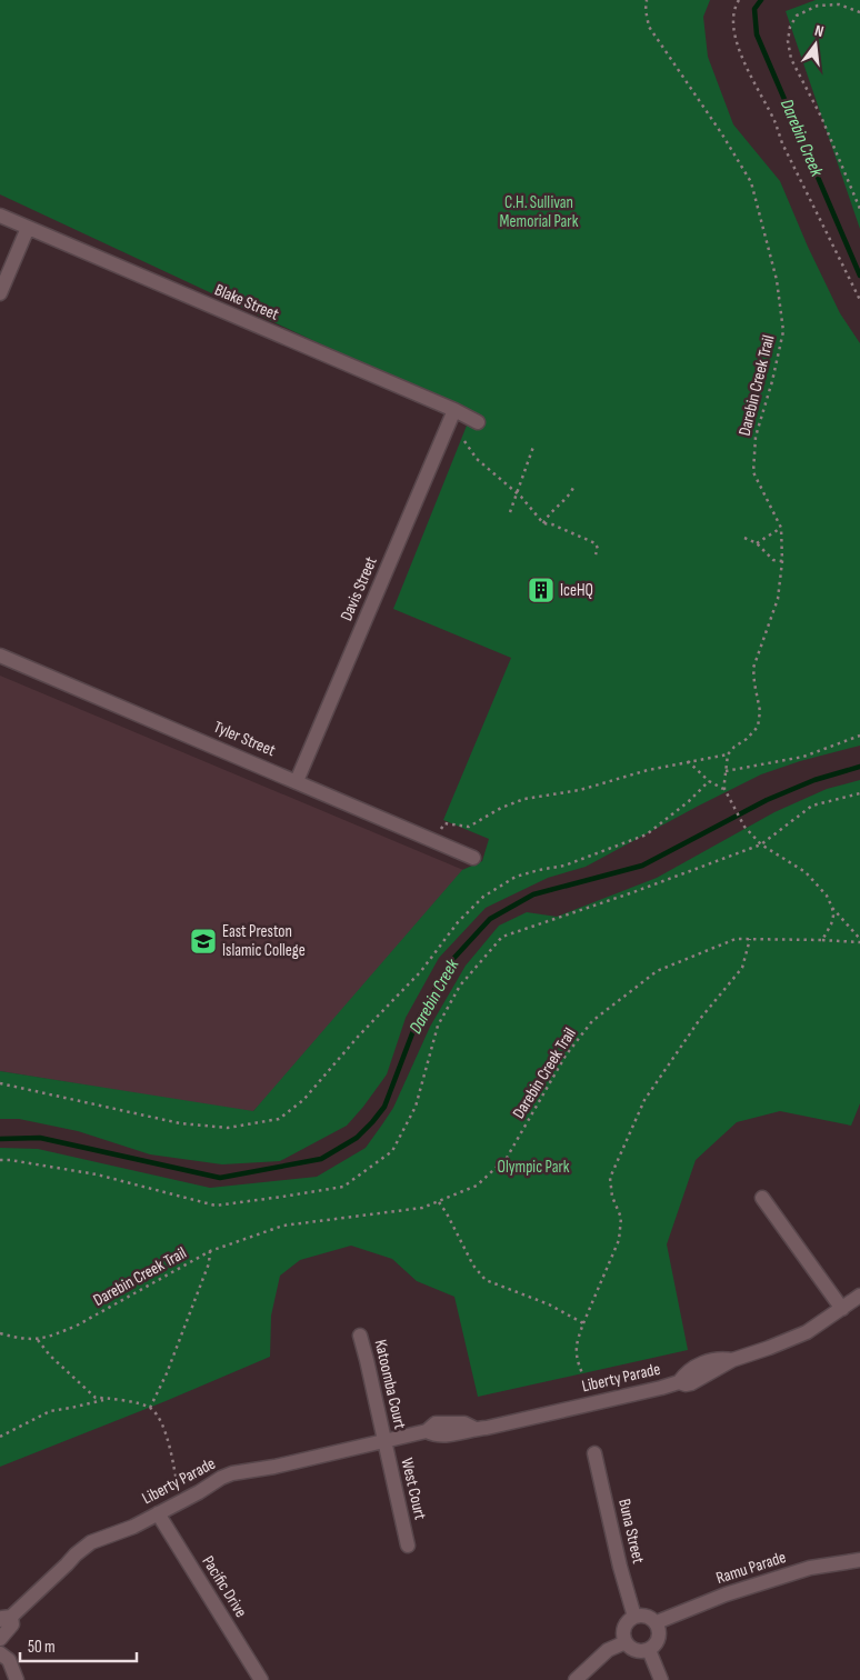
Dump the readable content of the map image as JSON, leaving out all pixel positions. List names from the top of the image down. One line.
{"streets":{"street":["Blake Street","Davis Street","Tyler Street","Liberty Parade","Katoomba Court","West Court","Buna Street","Ramu Parade","Pacific Drive"],"path":["Darebin Creek Trail"]},"crossings":[["Blake Street","Davis Street"],["Davis Street","Tyler Street"],["Liberty Parade","Katoomba Court"],["Liberty Parade","West Court"],["Liberty Parade","Pacific Drive"],["Katoomba Court","West Court"],["Buna Street","Ramu Parade"]],"water":["Darebin Creek"],"parks":["C.H. Sullivan Memorial Park","Olympic Park"],"places":{"building":["IceHQ"],"school or university":["East Preston Islamic College"]},"scale_bar":"50 m","north":"top"}
